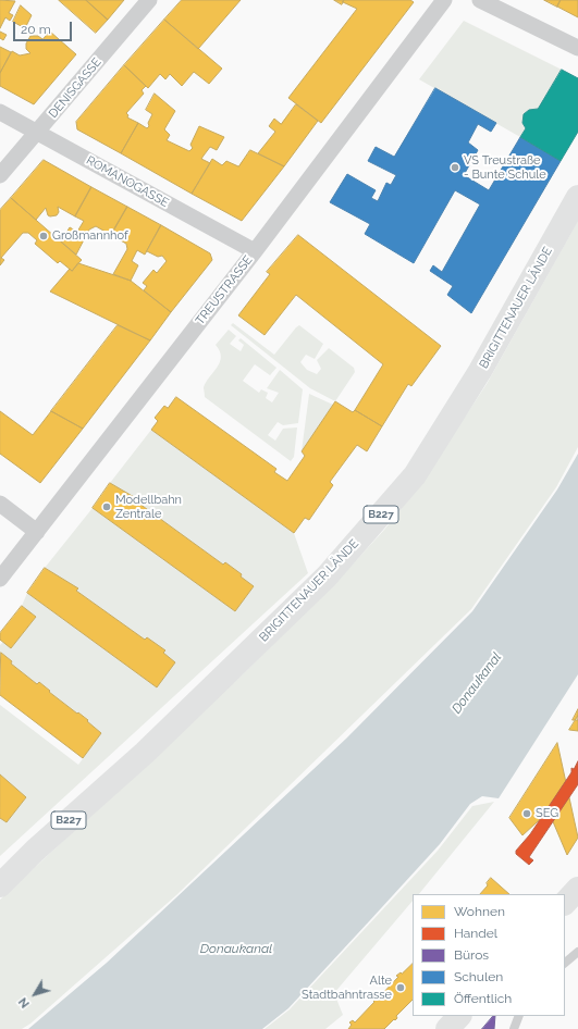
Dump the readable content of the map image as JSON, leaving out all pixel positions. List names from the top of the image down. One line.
{"streets":{"main road":["BRIGITTENAUER LÄNDE","B227"],"street":["DENISGASSE","ROMANOGASSE","TREUSTRASSE"]},"crossings":[["DENISGASSE","ROMANOGASSE"],["ROMANOGASSE","TREUSTRASSE"]],"water":["Donaukanal"],"places":["VS Treustraße - Bunte Schule","Großmannhof","Modellbahn Zentrale","SEG","Alte Stadtbahntrasse"],"legend":["Wohnen","Handel","Büros","Schulen","Öffentlich"],"scale_bar":"20 m","north":"bottom left"}
